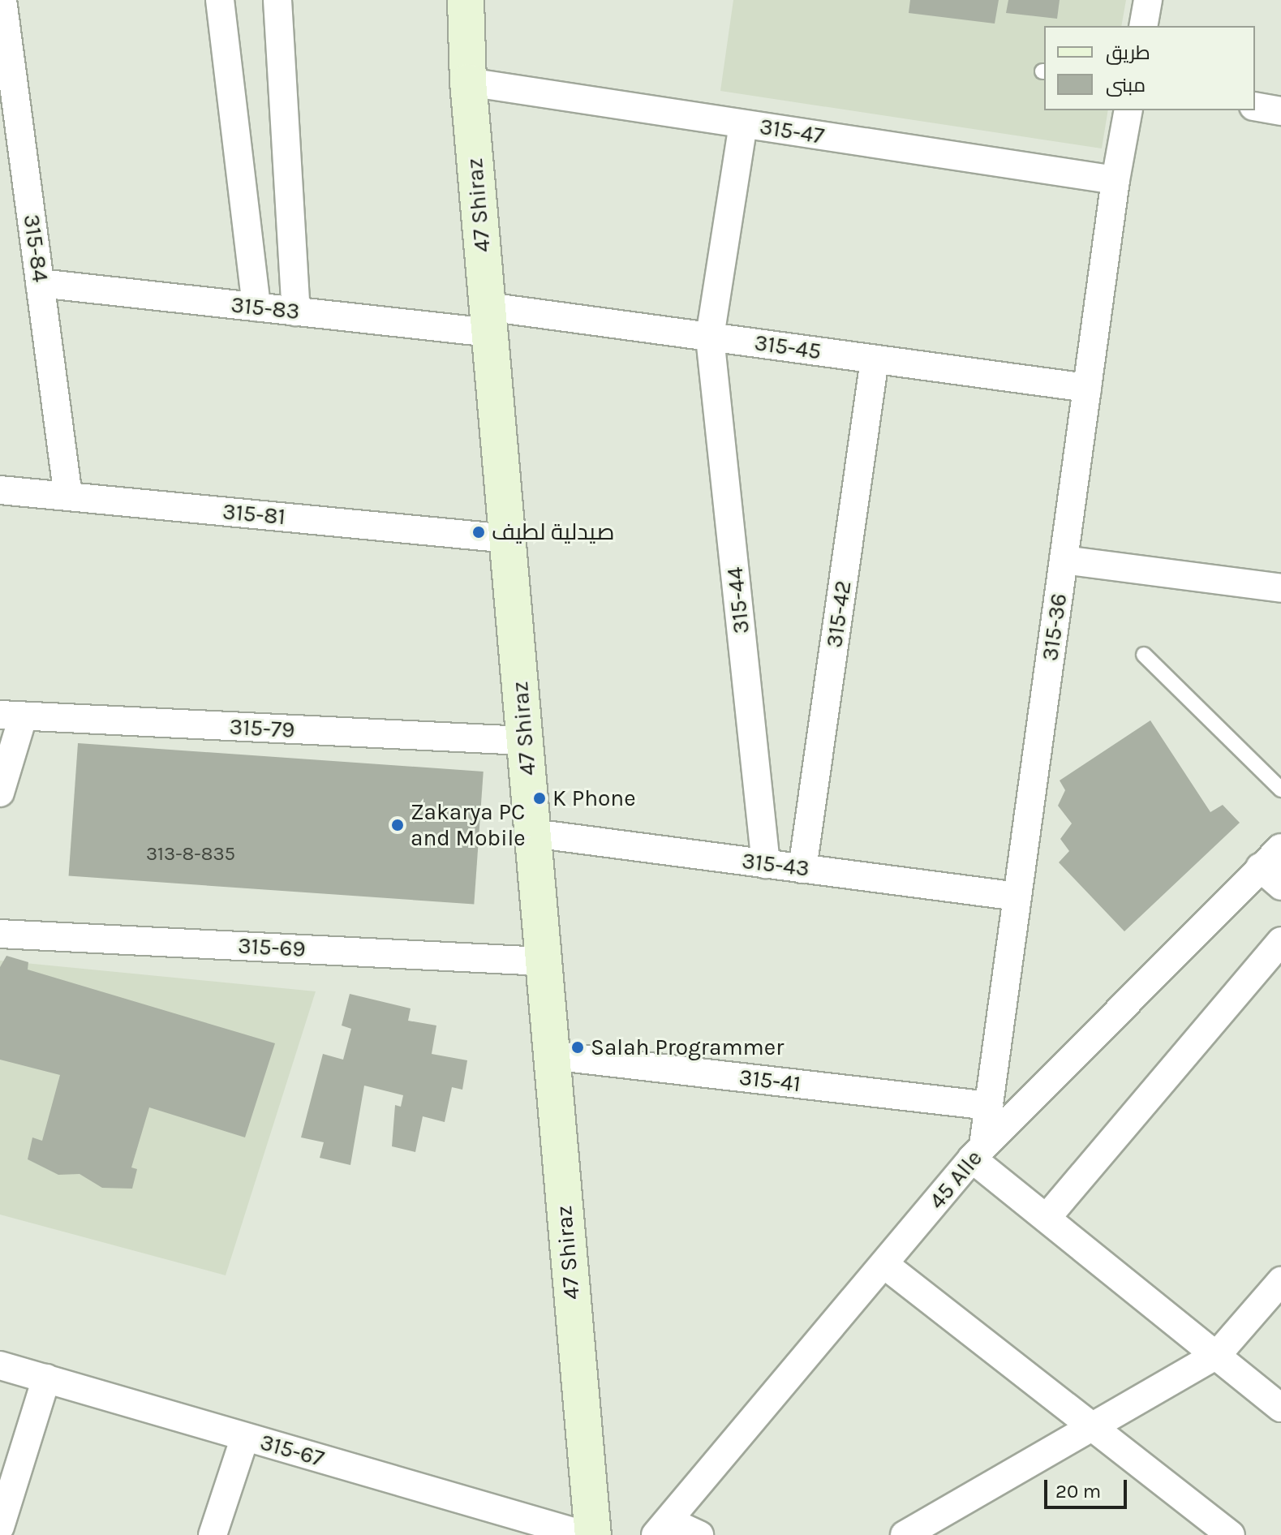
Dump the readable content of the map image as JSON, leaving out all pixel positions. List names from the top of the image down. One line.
{"streets":{"street":["315-47","47 Shiraz","315-84","315-83","315-45","315-81","315-44","315-42","315-36","315-79","315-43","315-69","315-41","45 Alle","315-67"]},"crossings":[["315-47","47 Shiraz"],["315-47","315-44"],["315-47","315-36"],["47 Shiraz","315-83"],["47 Shiraz","315-45"],["47 Shiraz","315-81"],["47 Shiraz","315-79"],["47 Shiraz","315-43"],["47 Shiraz","315-69"],["47 Shiraz","315-41"],["315-84","315-83"],["315-84","315-81"],["315-83","315-45"],["315-45","315-44"],["315-45","315-42"],["315-45","315-36"],["315-44","315-43"],["315-42","315-43"],["315-36","315-43"],["315-36","315-41"],["315-36","45 Alle"]],"places":["صیدلیة لطیف","K Phone","Zakarya PC and Mobile","Salah Programmer"],"house_numbers":["313-8-835"],"legend":["طريق","مبنى"],"scale_bar":"20 m"}
